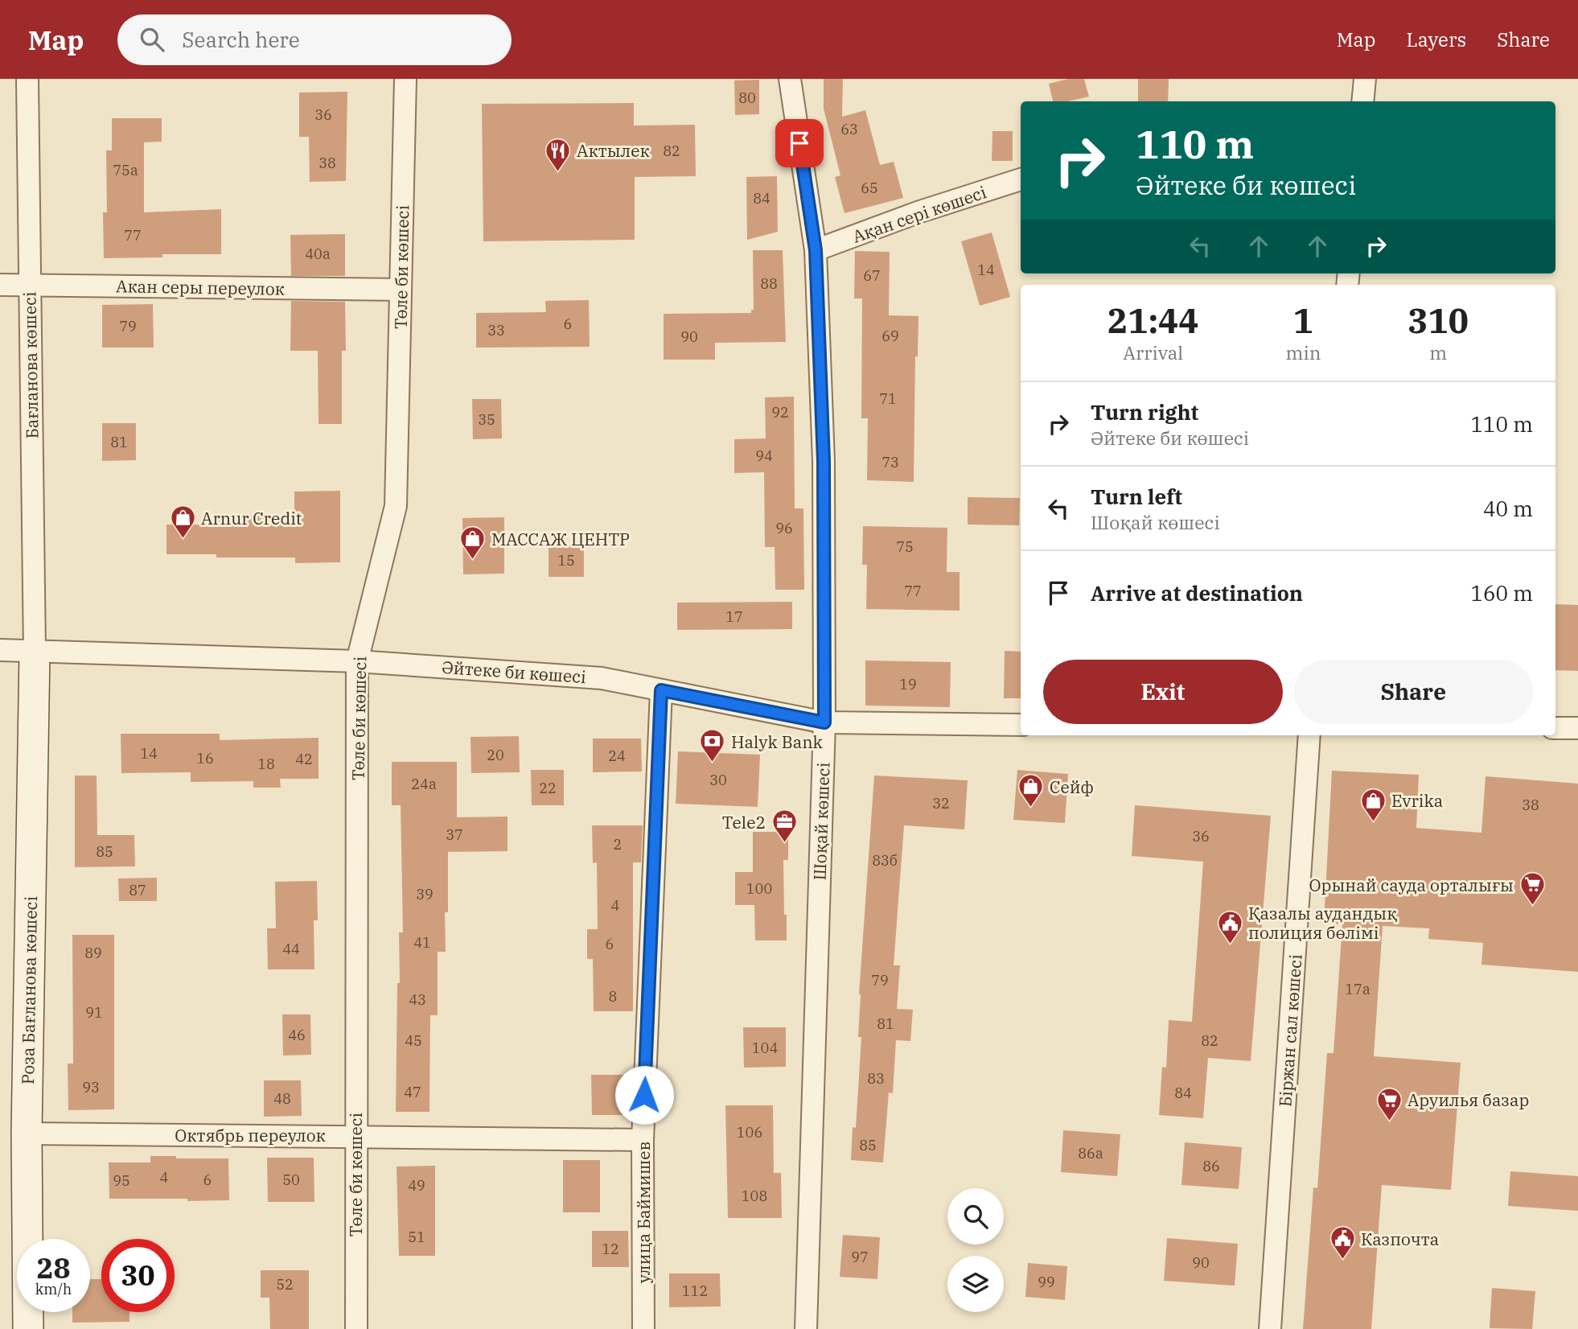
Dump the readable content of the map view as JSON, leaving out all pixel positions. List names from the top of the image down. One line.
{"streets":{"street":["Ақан сері көшесі","Төле би көшесі","Акан серы переулок","Бағланова көшесі","Әйтеке би көшесі","Шоқай көшесі","Роза Бағланова көшесі","Біржан сал көшесі","Октябрь переулок","улица Баймишев"]},"crossings":[["Ақан сері көшесі","Шоқай көшесі"],["Төле би көшесі","Акан серы переулок"],["Төле би көшесі","Әйтеке би көшесі"],["Төле би көшесі","Октябрь переулок"],["Акан серы переулок","Бағланова көшесі"],["Бағланова көшесі","Әйтеке би көшесі"],["Бағланова көшесі","Роза Бағланова көшесі"],["Әйтеке би көшесі","Шоқай көшесі"],["Әйтеке би көшесі","Роза Бағланова көшесі"],["Әйтеке би көшесі","улица Баймишев"],["Роза Бағланова көшесі","Октябрь переулок"],["Октябрь переулок","улица Баймишев"]],"places":{"restaurant":["Актылек"],"shop":["Arnur Credit","МАССАЖ ЦЕНТР","Сейф","Evrika"],"bank":["Halyk Bank"],"office":["Tele2"],"supermarket":["Орынай сауда орталығы","Аруилья базар"],"public building":["Қазалы аудандық полиция бөлімі","Казпочта"]},"house_numbers":["80","36","63","82","38","75а","65","84","77","40а","14","67","88","6","79","33","69","90","71","92","35","81","94","73","96","75","15","77","17","19","14","20","24","16","42","18","30","24а","22","32","38","37","36","2","85","83б","100","87","39","4","41","6","44","89","79","17а","8","43","91","81","46","45","82","104","83","93","47","84","48","106","85","86а","86","4","6","50","95","49","108","51","12","97","90","99","52","112"],"page":{"header":"Map","search":"Search here","nav":["Map","Layers","Share"],"turn":["110 m","Әйтеке би көшесі"],"eta":["21:44","Arrival","1","min","310","m"],"list":[{"name":"Turn right","note":"Әйтеке би көшесі","value":"110 m"},{"name":"Turn left","note":"Шоқай көшесі","value":"40 m"},{"name":"Arrive at destination","value":"160 m"}],"buttons":["Exit","Share"],"speed":"28 km/h","limit":"30"}}
